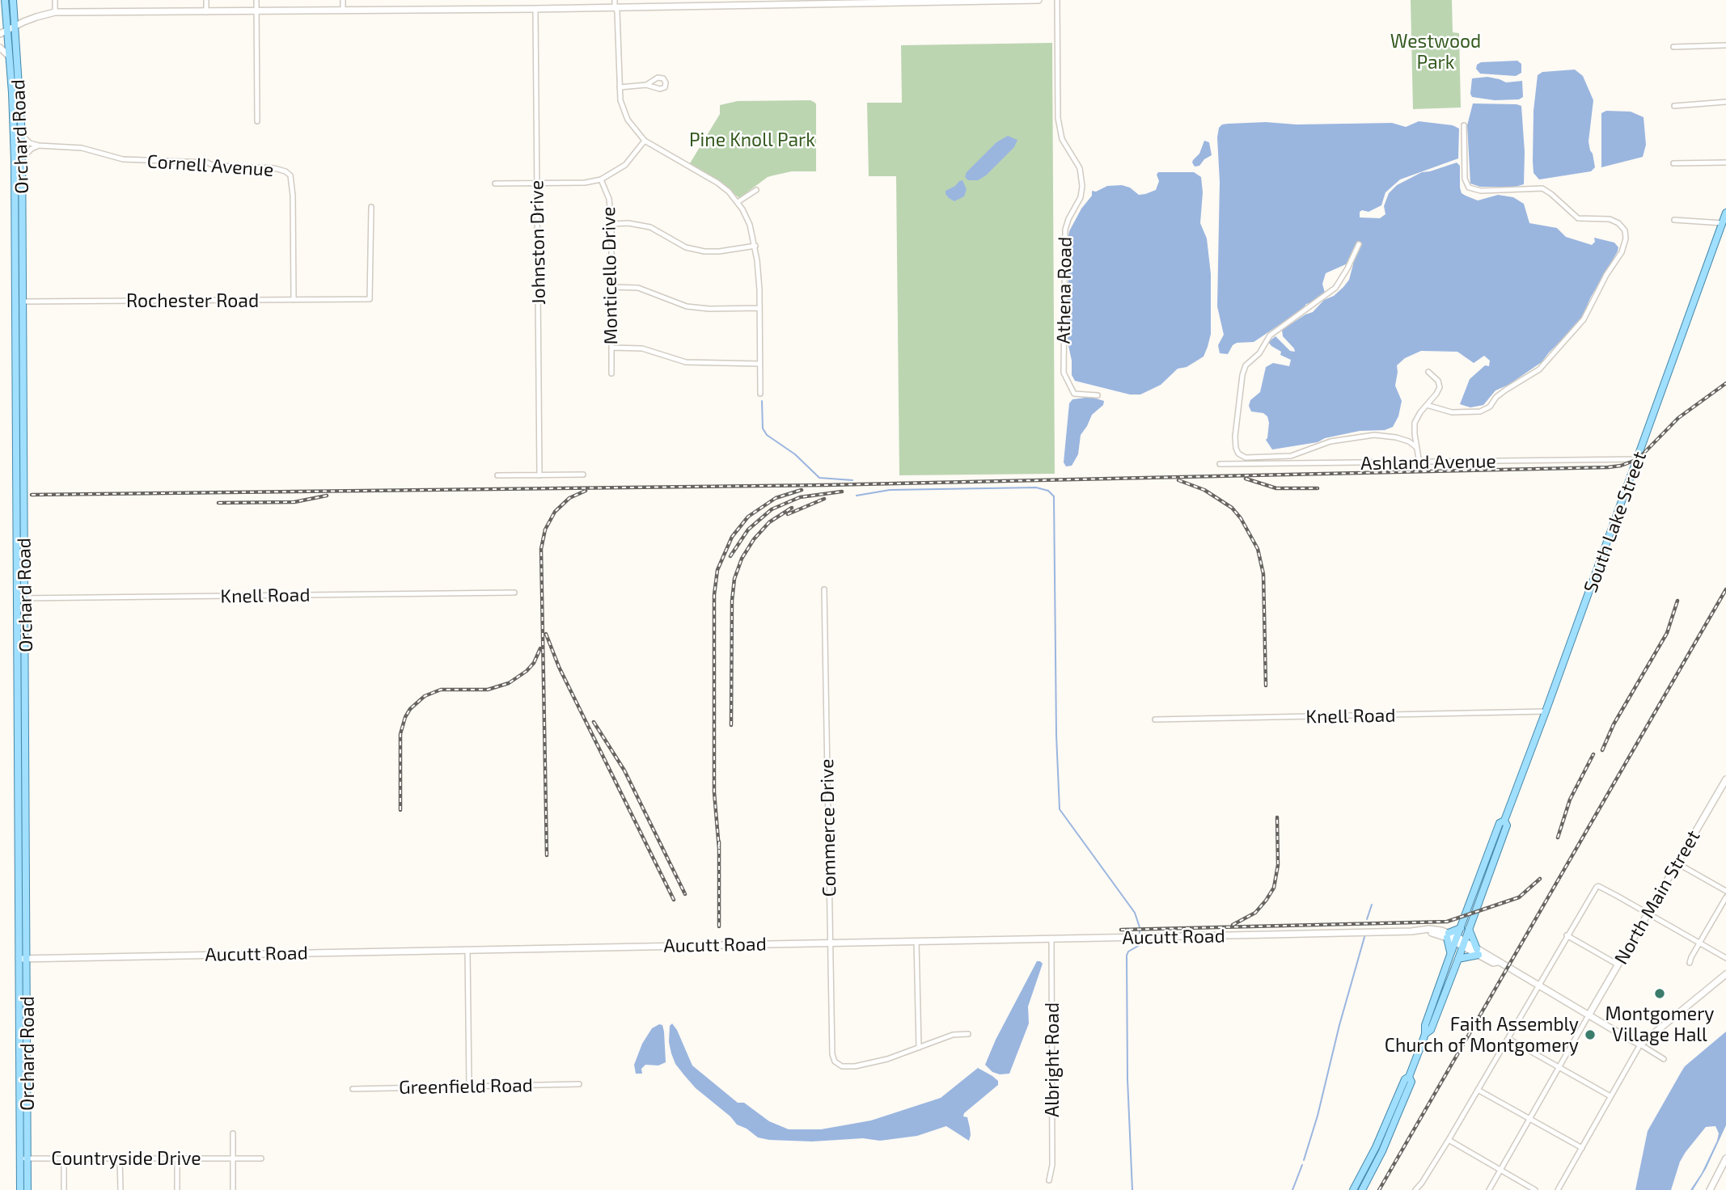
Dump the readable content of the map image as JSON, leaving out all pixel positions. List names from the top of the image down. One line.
{"streets":{"main road":["Orchard Road","South Lake Street"],"street":["Cornell Avenue","Johnston Drive","Monticello Drive","Athena Road","Rochester Road","Ashland Avenue","Knell Road","Commerce Drive","North Main Street","Aucutt Road","Albright Road","Greenfield Road","Countryside Drive"]},"crossings":[["Orchard Road","Cornell Avenue"],["Orchard Road","Rochester Road"],["Orchard Road","Knell Road"],["Orchard Road","Aucutt Road"],["Orchard Road","Countryside Drive"],["Cornell Avenue","Rochester Road"],["Ashland Avenue","South Lake Street"],["South Lake Street","Knell Road"],["South Lake Street","Aucutt Road"],["Commerce Drive","Aucutt Road"],["North Main Street","Aucutt Road"],["Aucutt Road","Albright Road"]],"parks":["Westwood Park","Pine Knoll Park"],"places":["Montgomery Village Hall","Faith Assembly Church of Montgomery"]}
